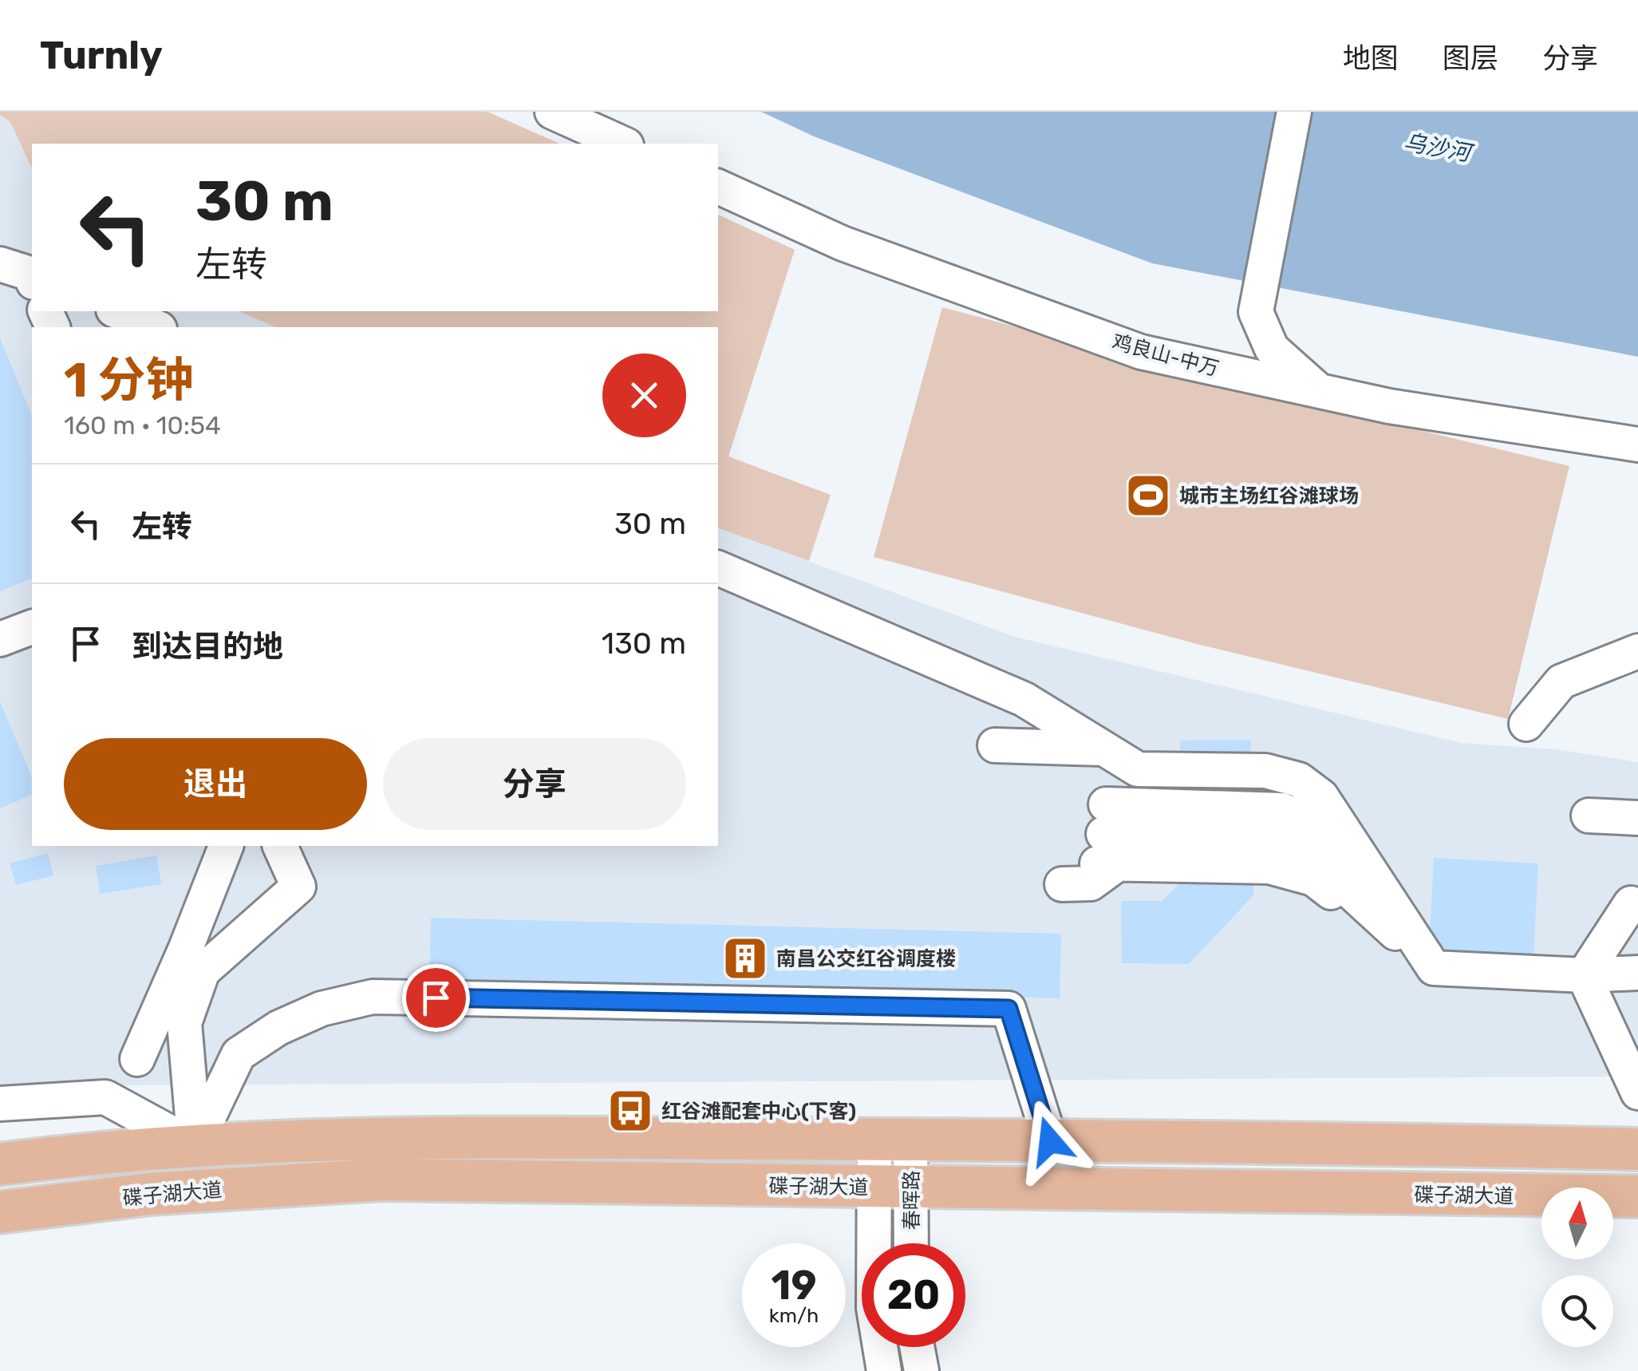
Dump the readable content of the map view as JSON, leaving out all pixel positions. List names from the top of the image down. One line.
{"streets":{"main road":["碟子湖大道"],"street":["鸡良山-中万","春晖路"]},"crossings":[["碟子湖大道","春晖路"]],"water":["乌沙河"],"places":{"sports":["城市主场红谷滩球场"],"building":["南昌公交红谷调度楼"],"bus stop":["红谷滩配套中心(下客)"]},"north":"top","page":{"header":"Turnly","nav":["地图","图层","分享"],"turn":["30 m","左转"],"heading":["1 分钟","160 m · 10:54"],"list":[{"name":"左转","value":"30 m"},{"name":"到达目的地","value":"130 m"}],"buttons":["退出","分享"],"speed":"19 km/h","limit":"20"}}
